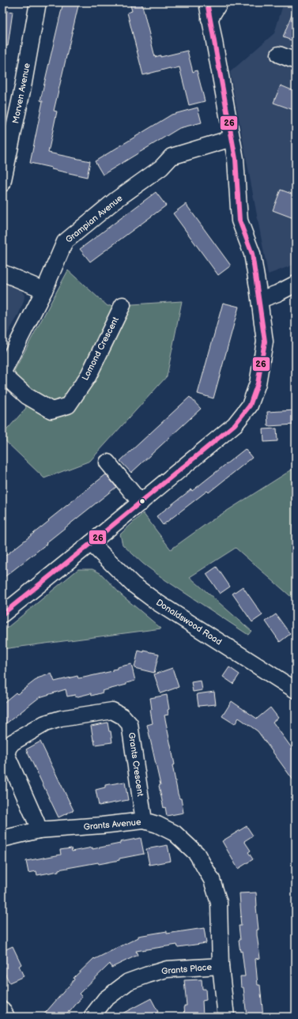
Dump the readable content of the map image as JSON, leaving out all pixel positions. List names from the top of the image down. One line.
{"streets":{"street":["Morven Avenue","Grampian Avenue","Lomond Crescent","Donaldswood Road","Grants Crescent","Grants Avenue","Grants Place"]},"crossings":[["Grampian Avenue","Lomond Crescent"],["Grants Crescent","Grants Avenue"],["Grants Avenue","Grants Place"]],"lines":["transit line 26"]}
